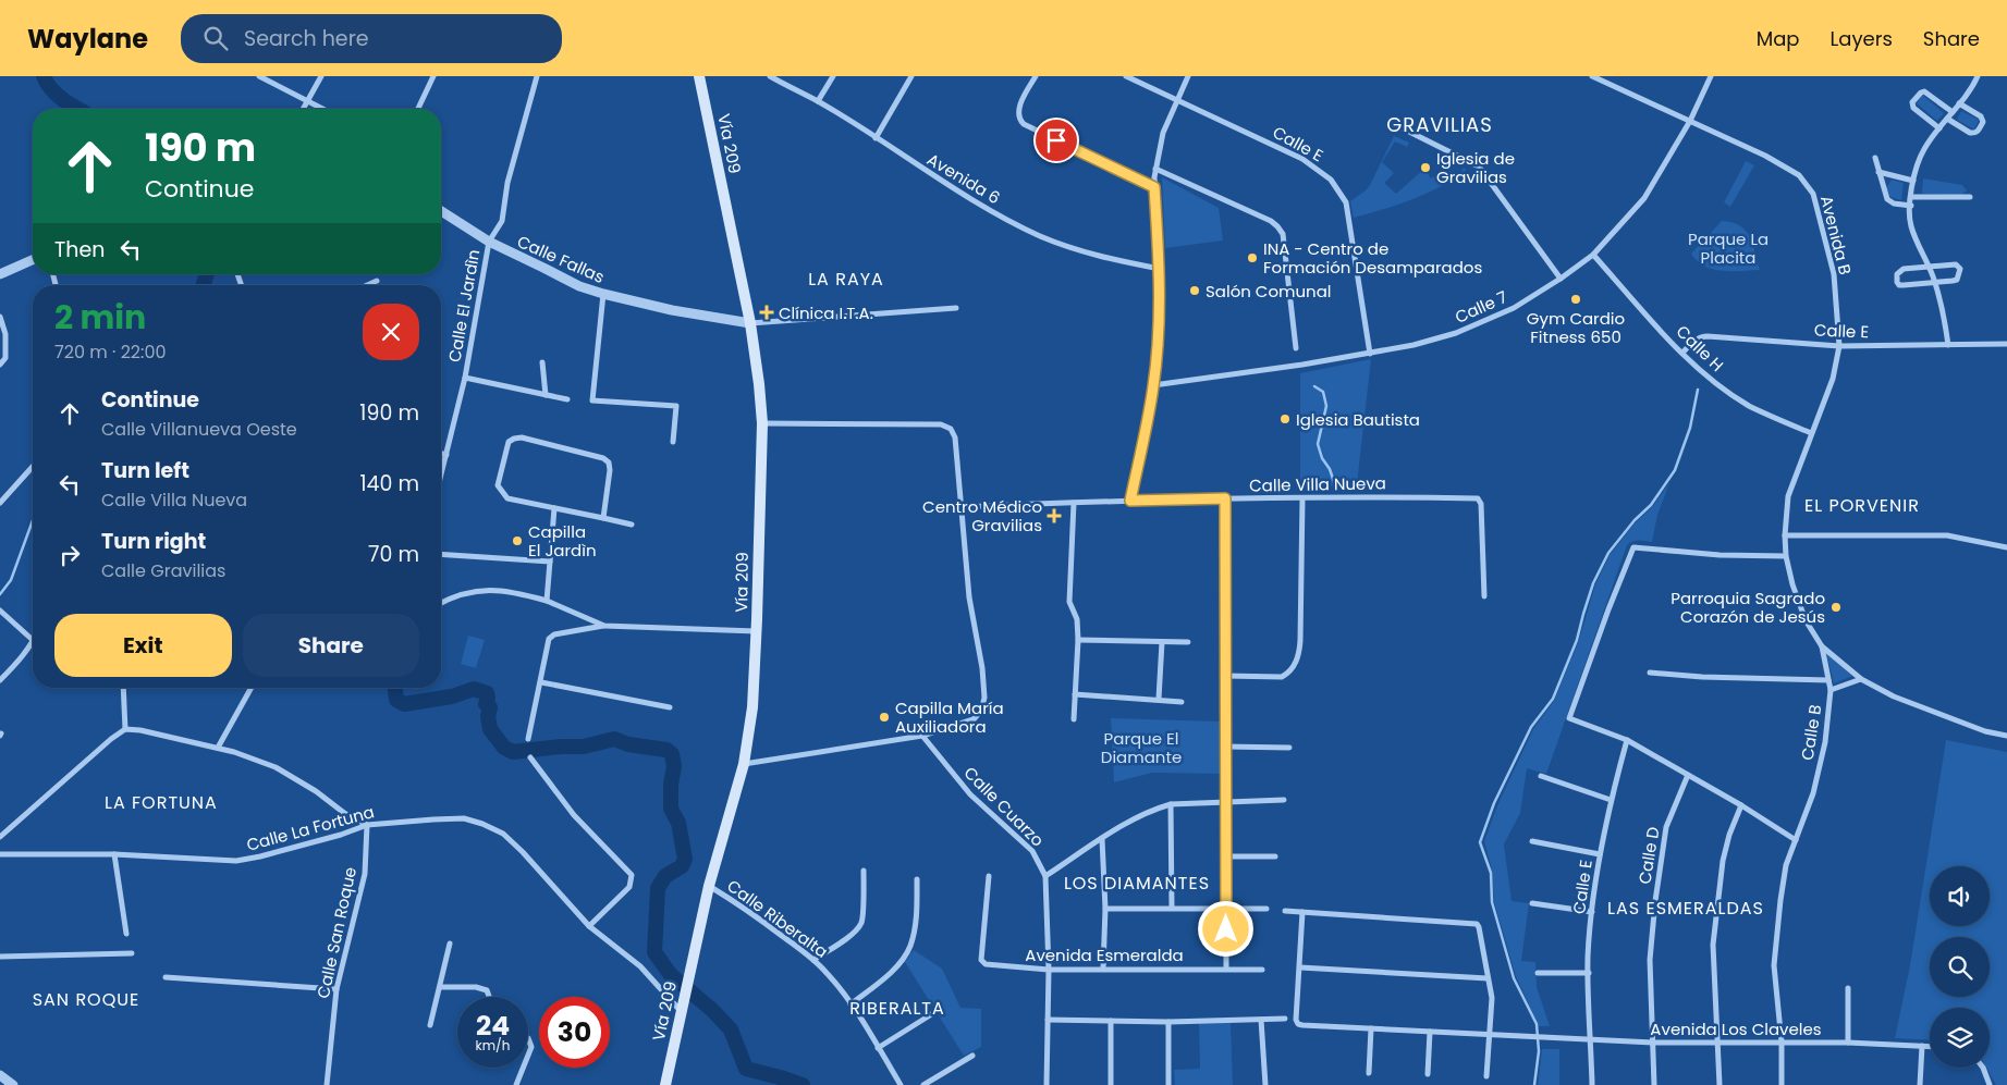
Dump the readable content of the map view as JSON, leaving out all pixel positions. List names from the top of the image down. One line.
{"streets":{"main road":["Vía 209"],"street":["Calle E","Avenida 6","Avenida B","Calle Fallas","Calle El Jardìn","Calle 7","Calle H","Calle Villa Nueva","Calle B","Calle Cuarzo","Calle La Fortuna","Calle D","Calle Riberalta","Calle San Roque","Avenida Esmeralda","Avenida Los Claveles"]},"crossings":[["Vía 209","Calle Fallas"],["Vía 209","Calle La Fortuna"],["Vía 209","Calle Riberalta"],["Calle E","Avenida B"],["Calle E","Calle 7"],["Calle E","Calle H"],["Calle E","Avenida Los Claveles"],["Avenida B","Calle 7"],["Avenida B","Calle H"],["Avenida B","Calle B"],["Calle Fallas","Calle El Jardìn"],["Calle 7","Calle H"],["Calle H","Calle B"],["Calle B","Avenida Los Claveles"],["Calle Cuarzo","Avenida Esmeralda"],["Calle La Fortuna","Calle San Roque"],["Calle D","Avenida Los Claveles"]],"districts":["GRAVILIAS","LA RAYA","EL PORVENIR","LA FORTUNA","LOS DIAMANTES","LAS ESMERALDAS","SAN ROQUE","RIBERALTA"],"parks":["Parque La Placita","Parque El Diamante"],"places":{"other":["Iglesia de Gravilias","INA - Centro de Formación Desamparados","Salón Comunal","Gym Cardio Fitness 650","Iglesia Bautista","Capilla El Jardìn","Parroquia Sagrado Corazón de Jesús","Capilla María Auxiliadora"],"health":["Clínica I.T.A.","Centro Médico Gravilias"]},"page":{"header":"Waylane","search":"Search here","nav":["Map","Layers","Share"],"turn":["190 m","Continue"],"then":"Then","heading":["2 min","720 m · 22:00"],"list":[{"name":"Continue","note":"Calle Villanueva Oeste","value":"190 m"},{"name":"Turn left","note":"Calle Villa Nueva","value":"140 m"},{"name":"Turn right","note":"Calle Gravilias","value":"70 m"}],"buttons":["Exit","Share"],"speed":"24 km/h","limit":"30"}}
